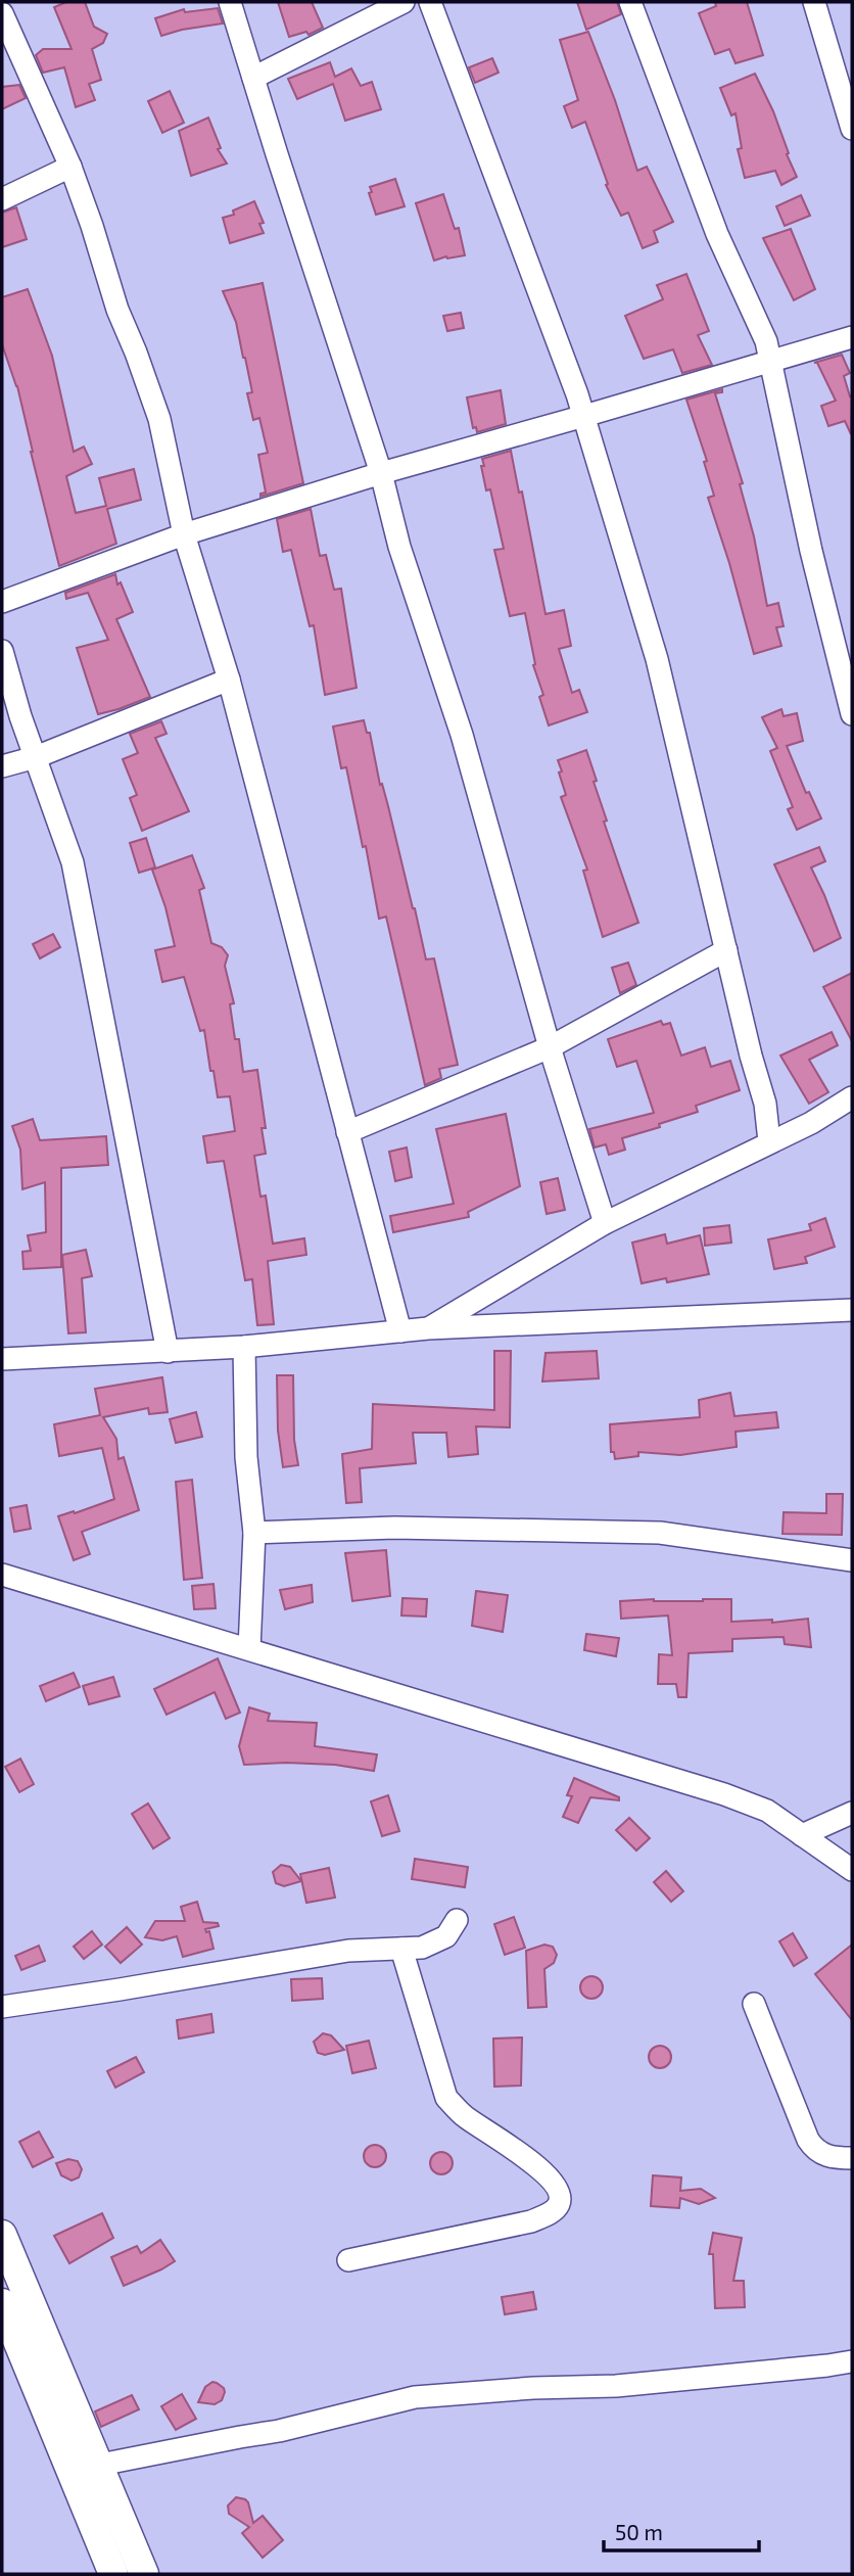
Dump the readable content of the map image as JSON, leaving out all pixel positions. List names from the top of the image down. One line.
{"scale_bar":"50 m"}
